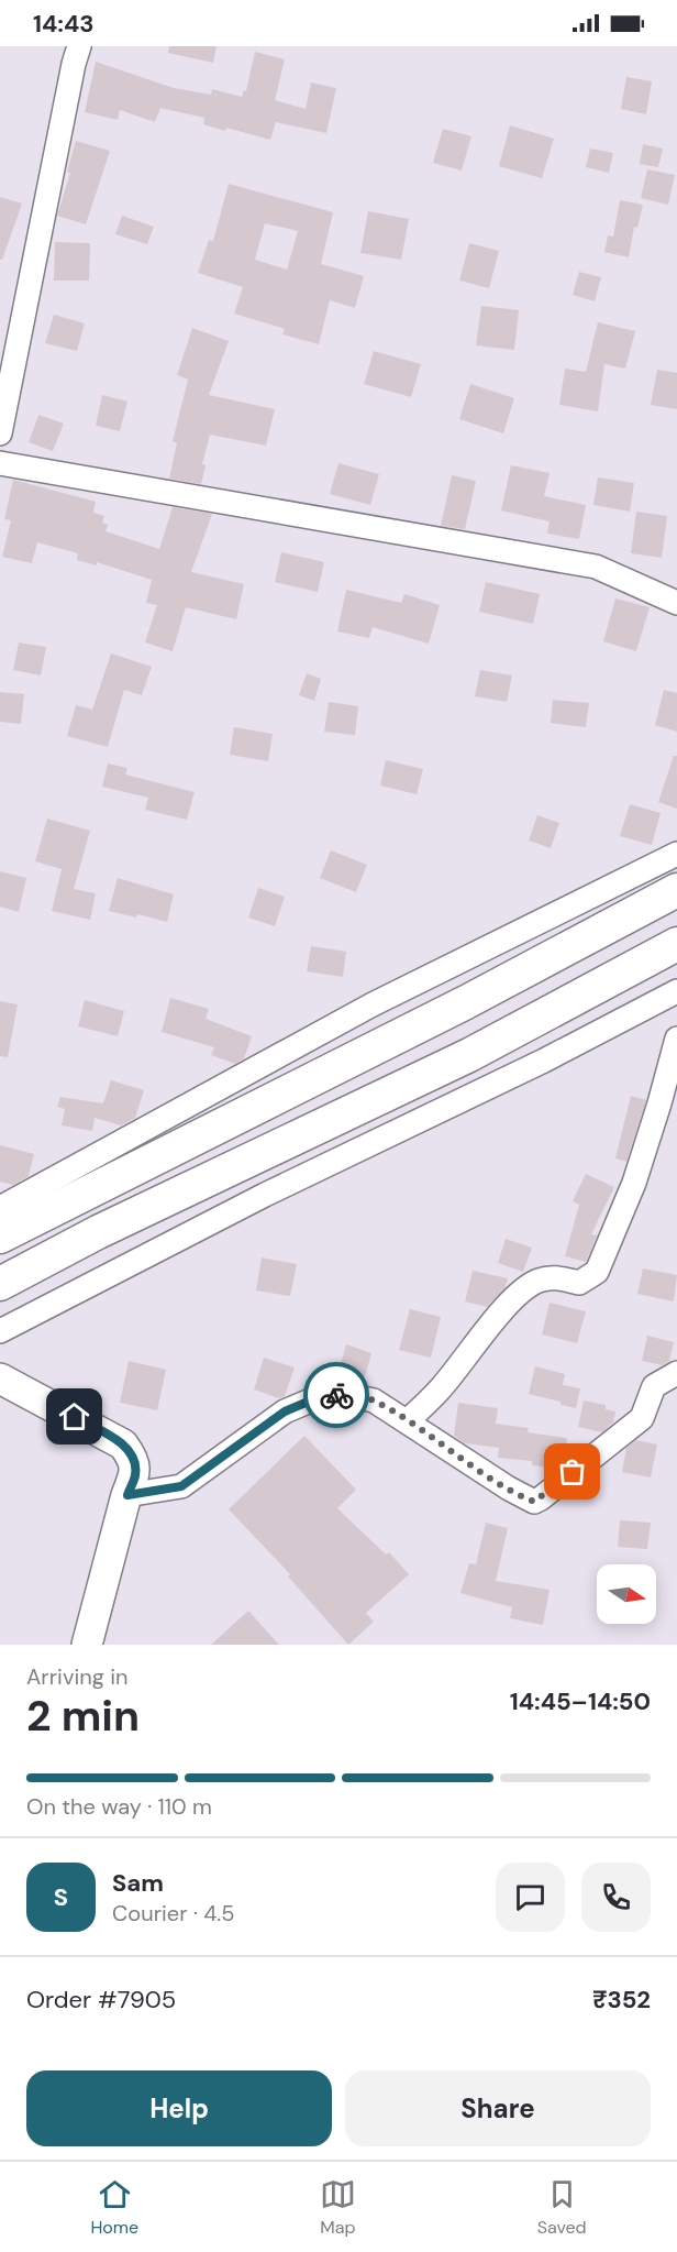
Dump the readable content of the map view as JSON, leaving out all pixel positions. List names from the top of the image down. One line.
{"north":"right","page":{"status":"14:43","heading":["2 min","Arriving in","14:45–14:50"],"panel":["Sam","Courier · 4.5","Order #7905","₹352"],"bar":"On the way · 110 m","round":"S","buttons":["Help","Share"],"tabs":["Home","Map","Saved"]}}
